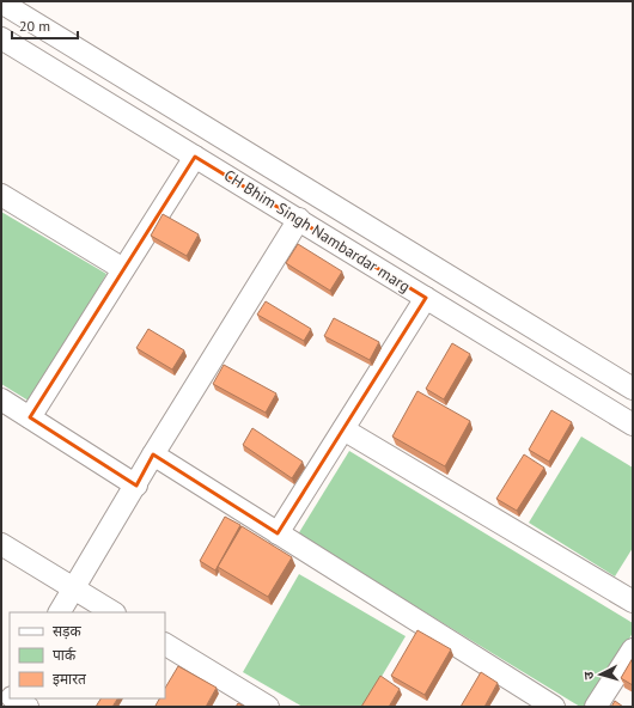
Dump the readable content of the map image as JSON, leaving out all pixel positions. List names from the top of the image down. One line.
{"streets":{"street":["CH Bhim Singh Nambardar marg"]},"legend":["सड़क","पार्क","इमारत"],"scale_bar":"20 m","north":"left"}
